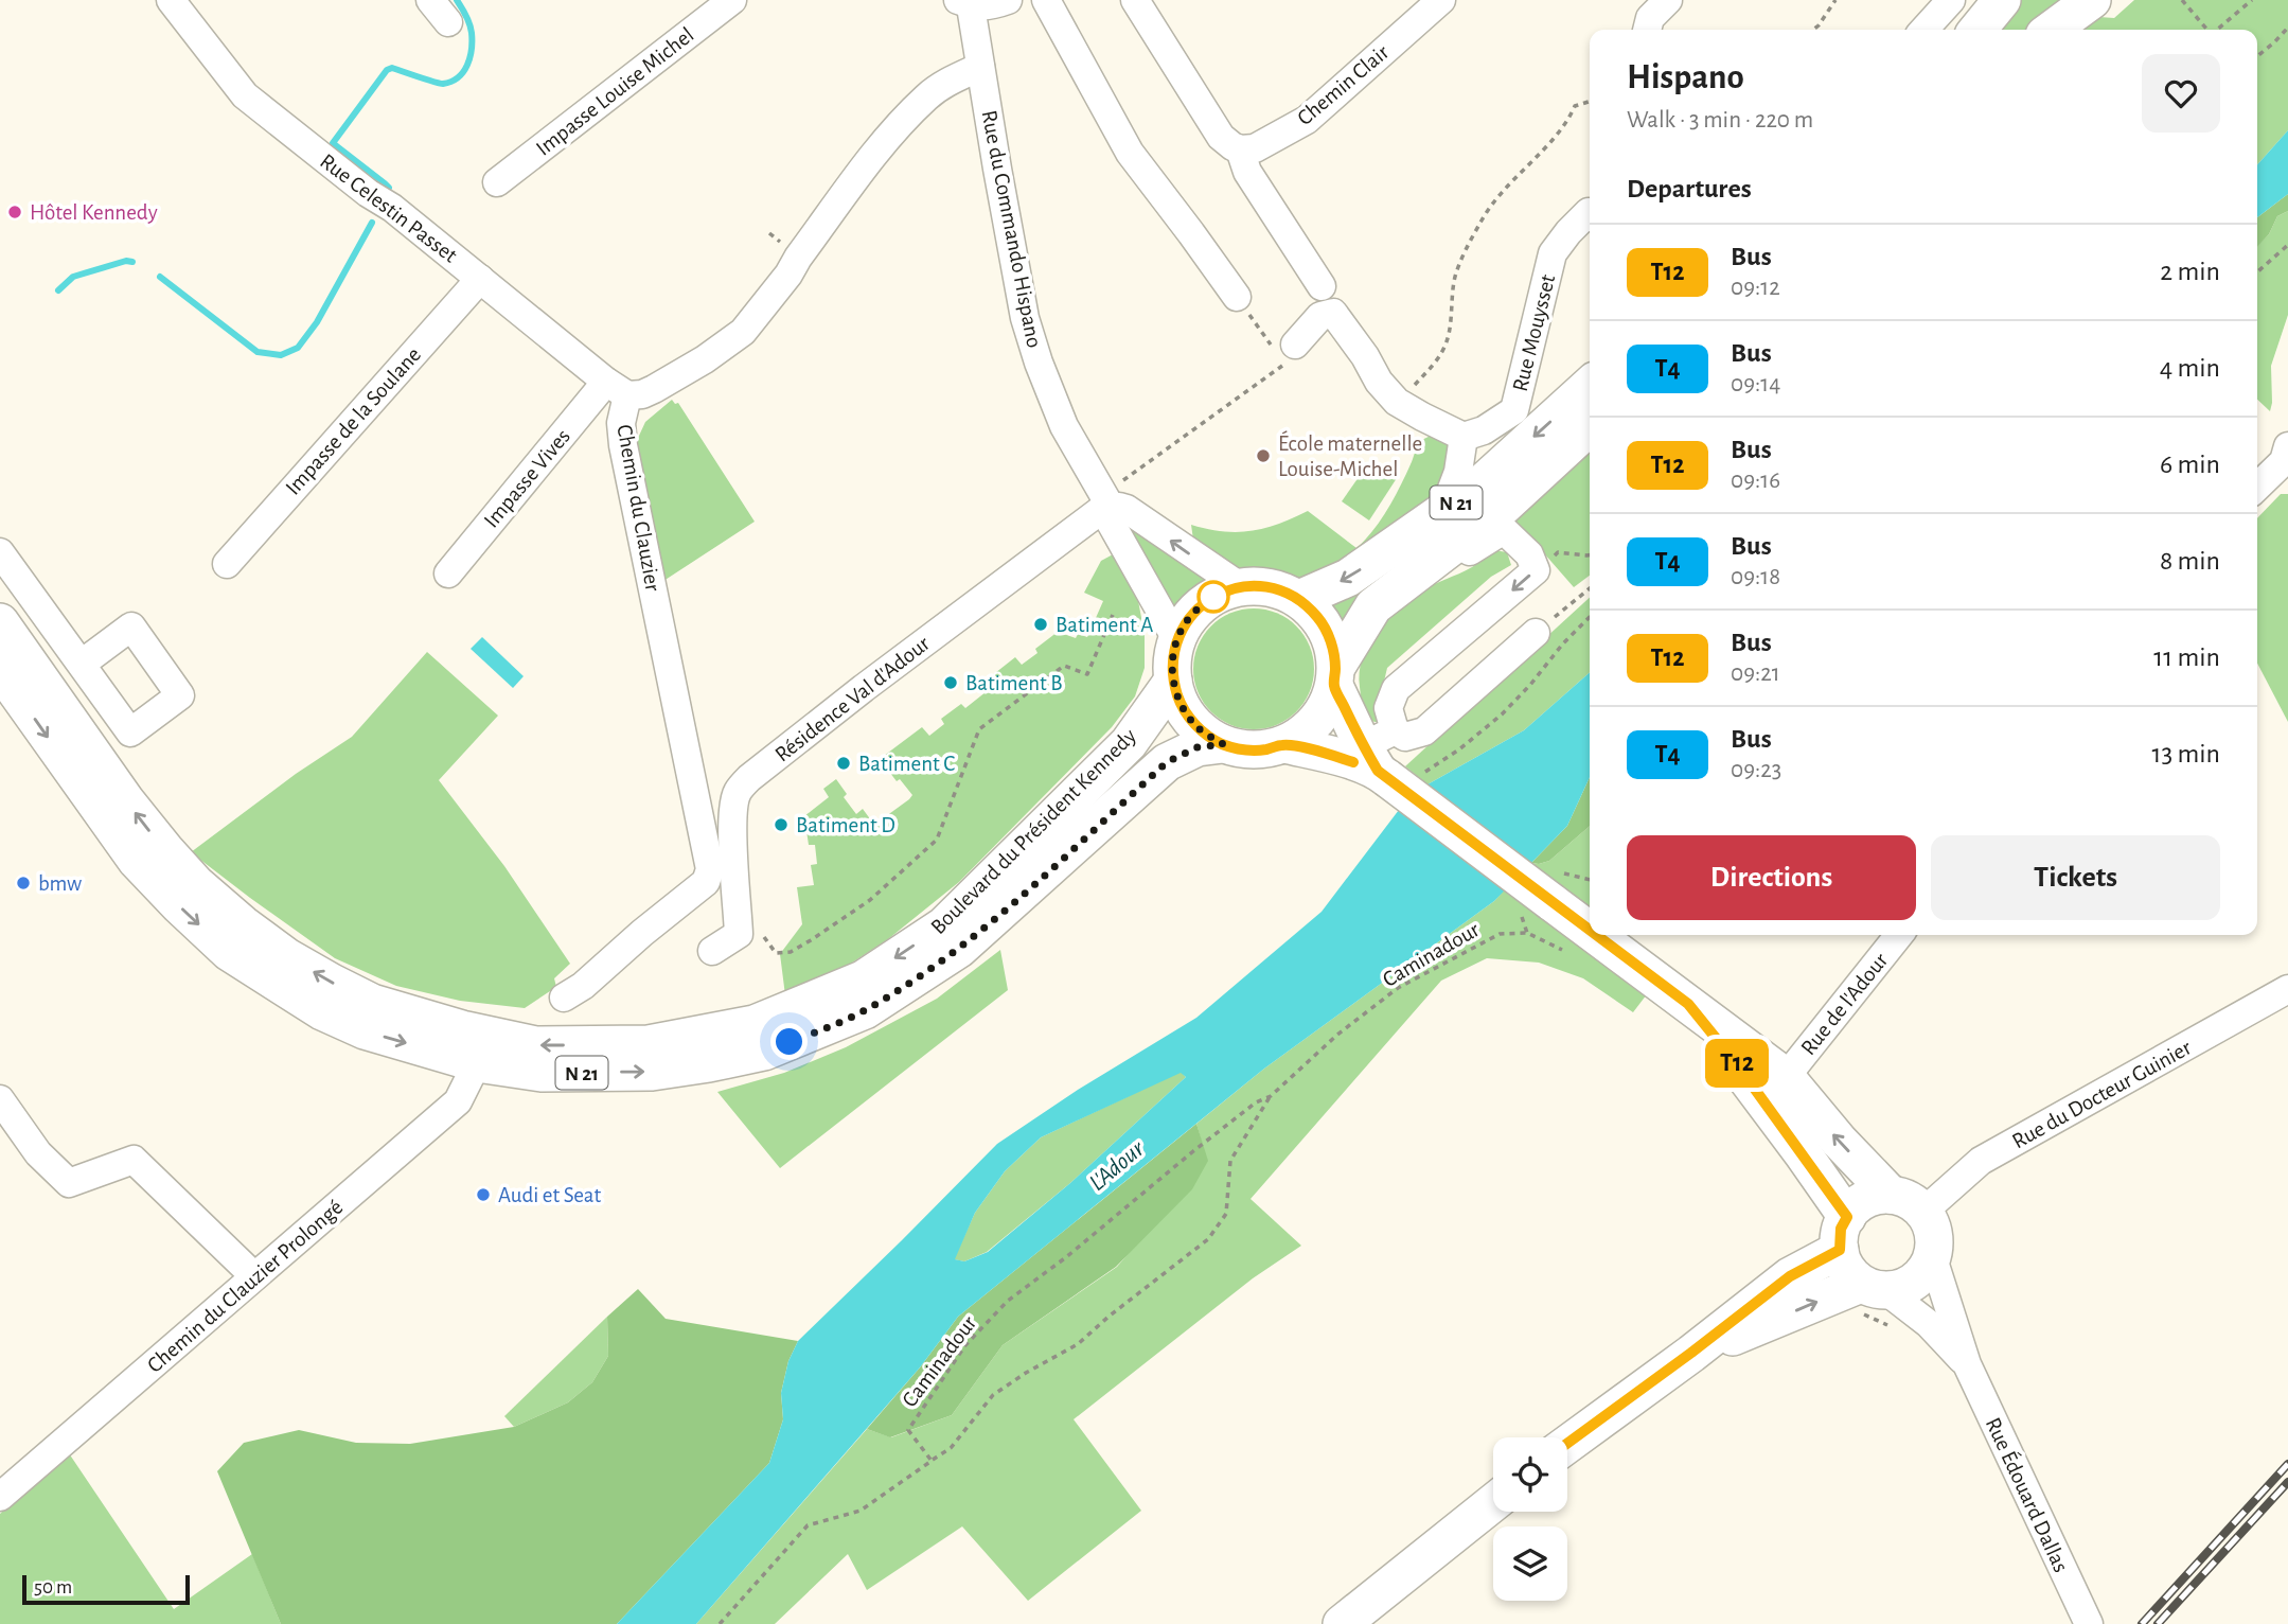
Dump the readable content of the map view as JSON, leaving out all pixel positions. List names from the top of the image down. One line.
{"streets":{"main road":["N 21","Boulevard du Président Kennedy"],"street":["Chemin Clair","Impasse Louise Michel","Rue Celestin Passet","Rue du Commando Hispano","Rue Mouysset","Impasse de la Soulane","Impasse Vives","Chemin du Clauzier","Résidence Val d'Adour","Rue de l'Adour","Rue du Docteur Guinier","Chemin du Clauzier Prolongé","Rue Édouard Dallas"],"path":["Caminadour"]},"crossings":[["Rue Celestin Passet","Impasse de la Soulane"],["Rue Celestin Passet","Impasse Vives"],["Rue Celestin Passet","Chemin du Clauzier"],["Rue du Commando Hispano","N 21"],["Rue du Commando Hispano","Chemin du Clauzier"],["Rue du Commando Hispano","Résidence Val d'Adour"],["Rue du Commando Hispano","Boulevard du Président Kennedy"],["Impasse Vives","Chemin du Clauzier"],["N 21","Boulevard du Président Kennedy"],["Boulevard du Président Kennedy","Chemin du Clauzier Prolongé"],["Rue du Docteur Guinier","Rue Édouard Dallas"]],"water":["L'Adour"],"places":["Hôtel Kennedy","École maternelle Louise-Michel","Batiment A","Batiment B","Batiment C","Batiment D","bmw","Audi et Seat"],"lines":["bus line T12"],"scale_bar":"50 m","page":{"on_map":"T12","heading":[["Hispano","Walk · 3 min · 220 m"],"Departures"],"list":[{"mark":"T12","name":"Bus","note":"09:12","value":"2 min"},{"mark":"T4","name":"Bus","note":"09:14","value":"4 min"},{"mark":"T12","name":"Bus","note":"09:16","value":"6 min"},{"mark":"T4","name":"Bus","note":"09:18","value":"8 min"},{"mark":"T12","name":"Bus","note":"09:21","value":"11 min"},{"mark":"T4","name":"Bus","note":"09:23","value":"13 min"}],"buttons":["Directions","Tickets"],"scale":"50 m"}}
